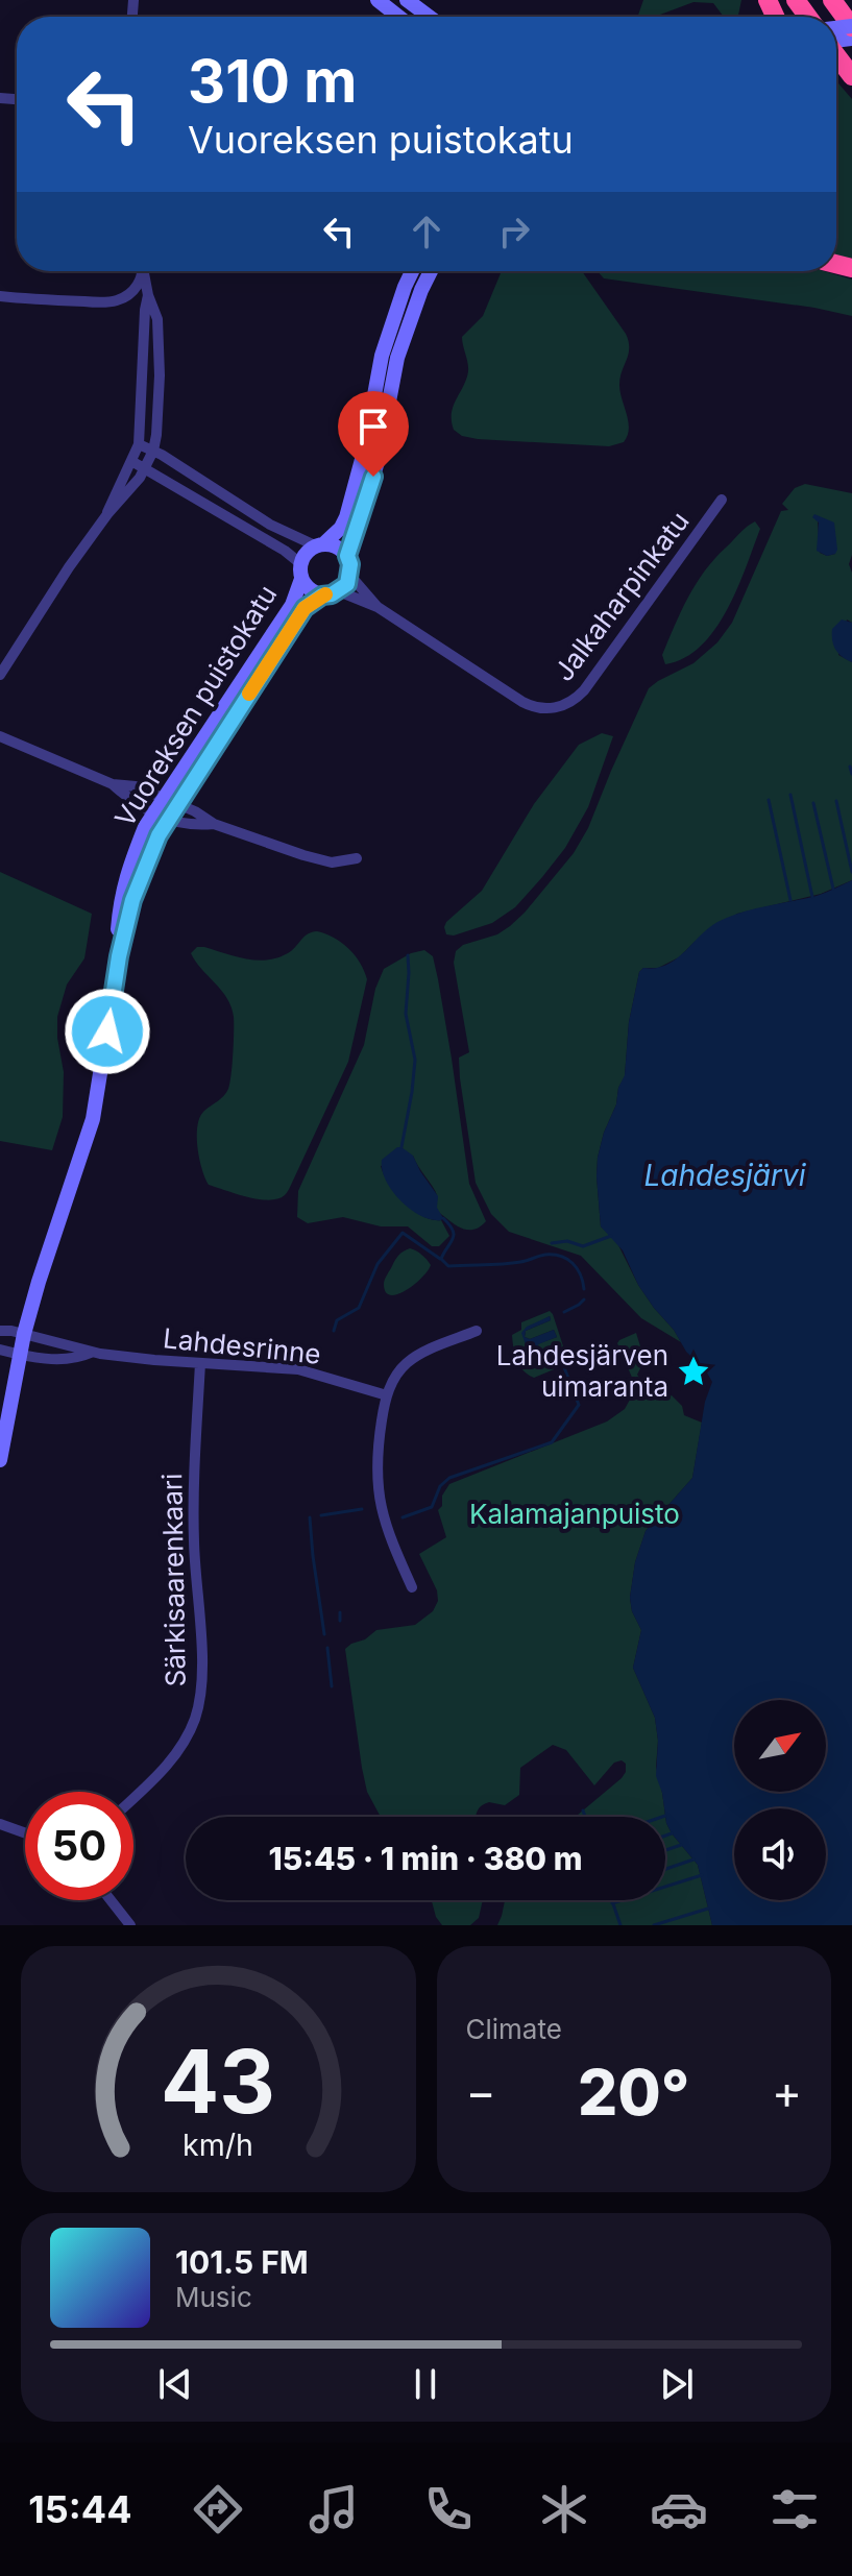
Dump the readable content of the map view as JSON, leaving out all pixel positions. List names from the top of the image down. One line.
{"streets":{"main road":["Vuoreksen puistokatu"],"street":["Jalkaharpinkatu","Lahdesrinne","Särkisaarenkaari"]},"crossings":[["Jalkaharpinkatu","Vuoreksen puistokatu"],["Vuoreksen puistokatu","Lahdesrinne"],["Lahdesrinne","Särkisaarenkaari"]],"water":["Lahdesjärvi"],"parks":["Kalamajanpuisto"],"places":{"place":["Lahdesjärven uimaranta"]},"north":"top right","page":{"turn":["310 m","Vuoreksen puistokatu"],"limit":"50","trip":"15:45 · 1 min · 380 m","tile":"Climate","heat":["−","20°","+"],"song":["101.5 FM","Music"],"tabs":"15:44","gauge":["43","km/h"]}}
